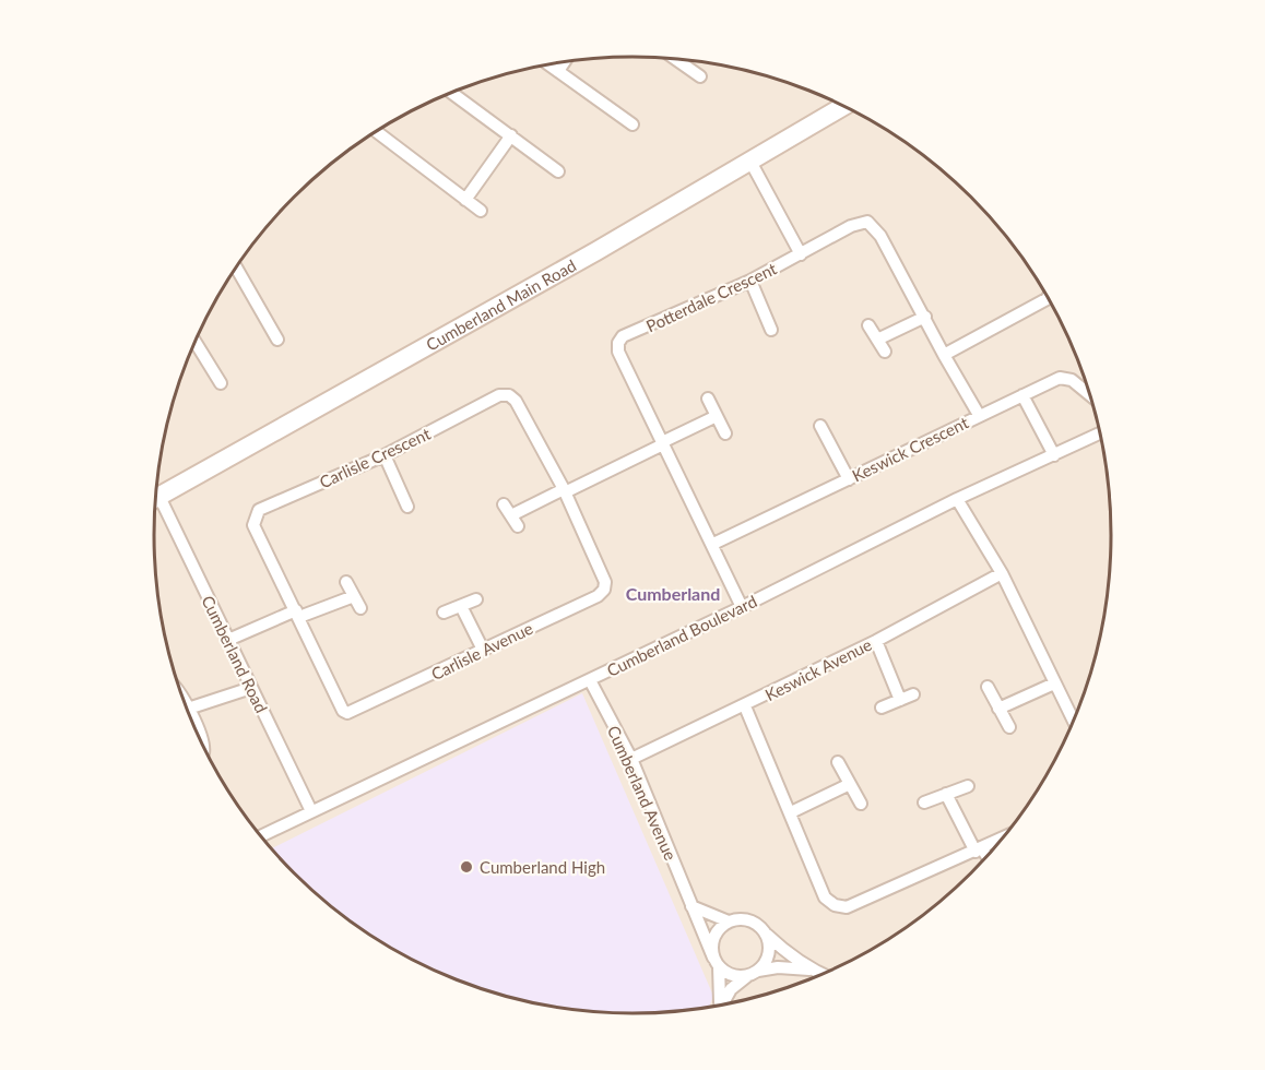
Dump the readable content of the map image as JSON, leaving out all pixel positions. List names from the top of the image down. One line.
{"streets":{"street":["Potterdale Crescent","Cumberland Main Road","Keswick Crescent","Carlisle Crescent","Cumberland Boulevard","Carlisle Avenue","Cumberland Road","Keswick Avenue","Cumberland Avenue"]},"crossings":[["Potterdale Crescent","Keswick Crescent"],["Potterdale Crescent","Cumberland Boulevard"],["Carlisle Crescent","Carlisle Avenue"],["Cumberland Boulevard","Cumberland Road"],["Cumberland Boulevard","Cumberland Avenue"],["Keswick Avenue","Cumberland Avenue"]],"districts":["Cumberland"],"places":["Cumberland High"]}
